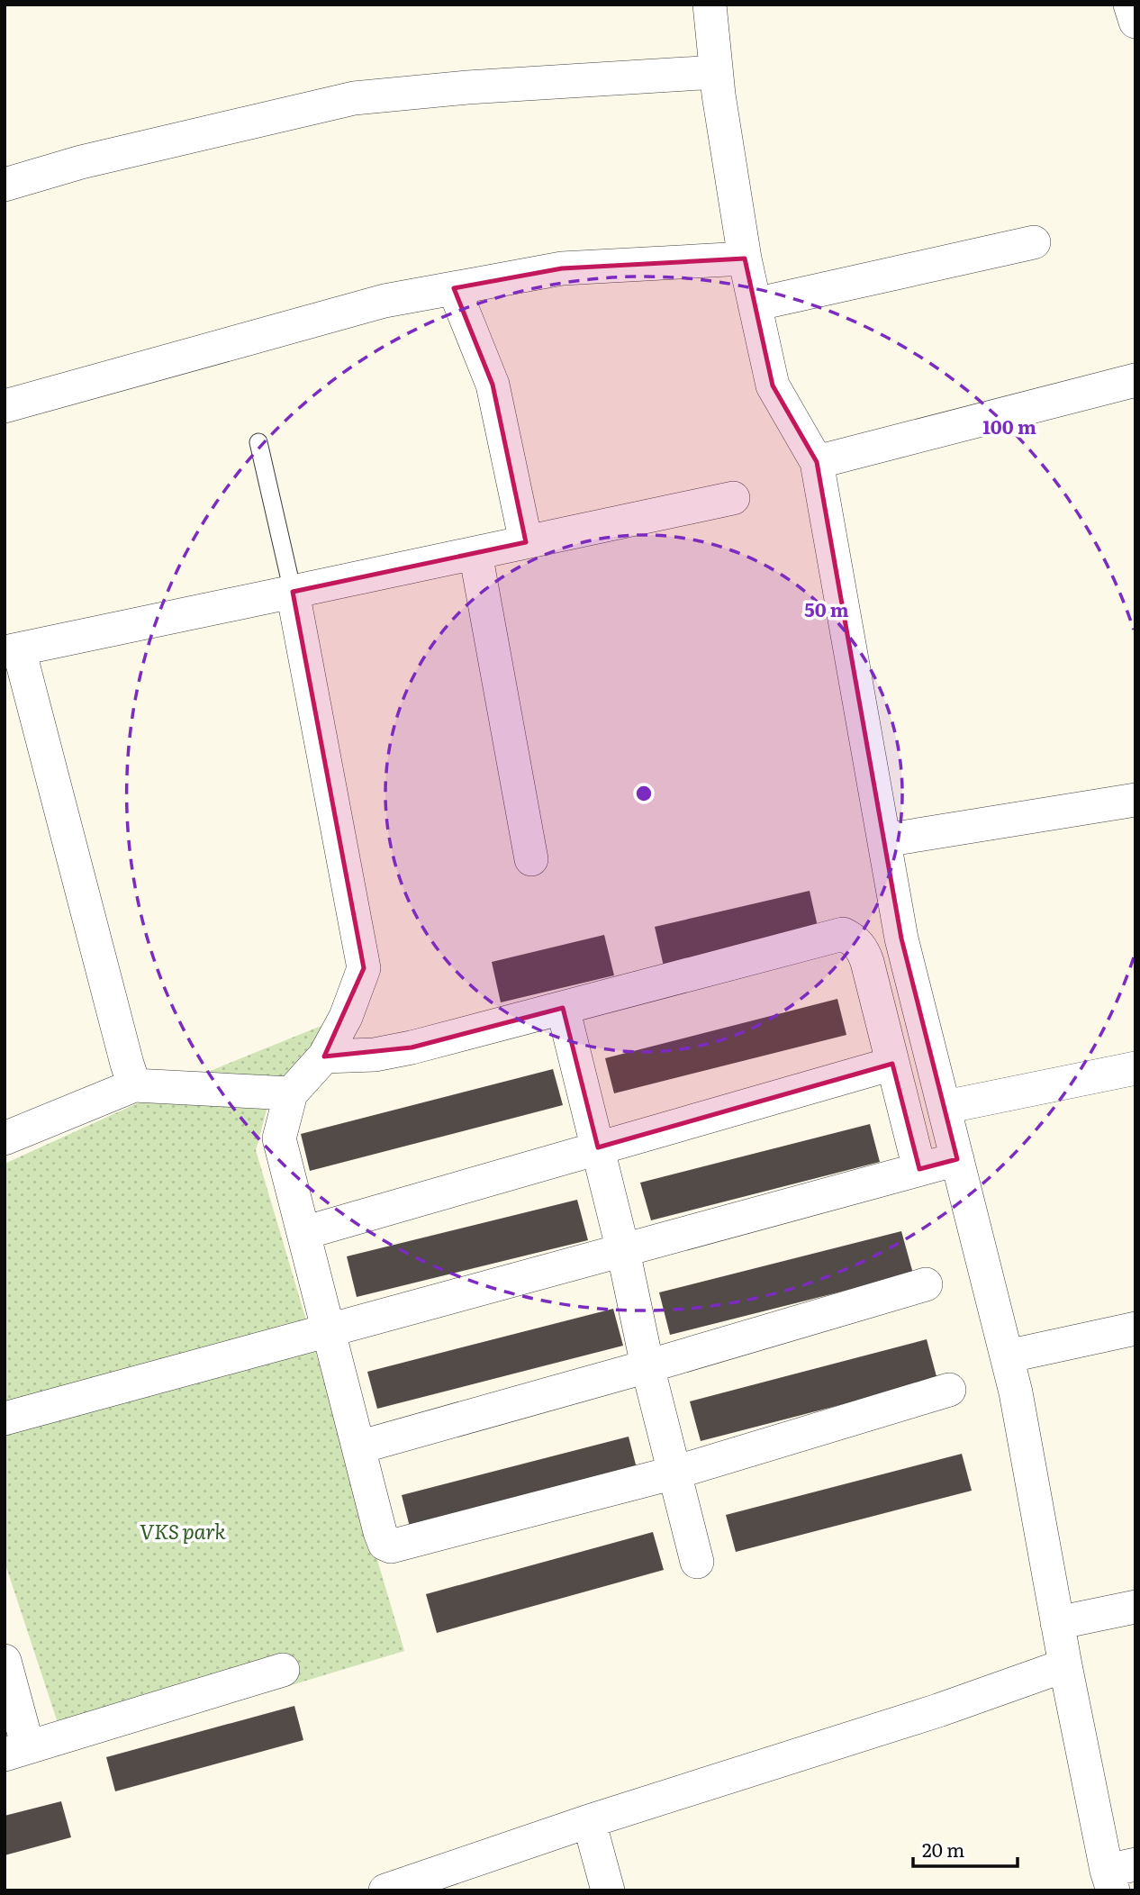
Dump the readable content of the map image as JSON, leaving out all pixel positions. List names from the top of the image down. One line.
{"parks":["VKS park"],"scale_bar":"20 m","rings":["100 m","50 m"]}
